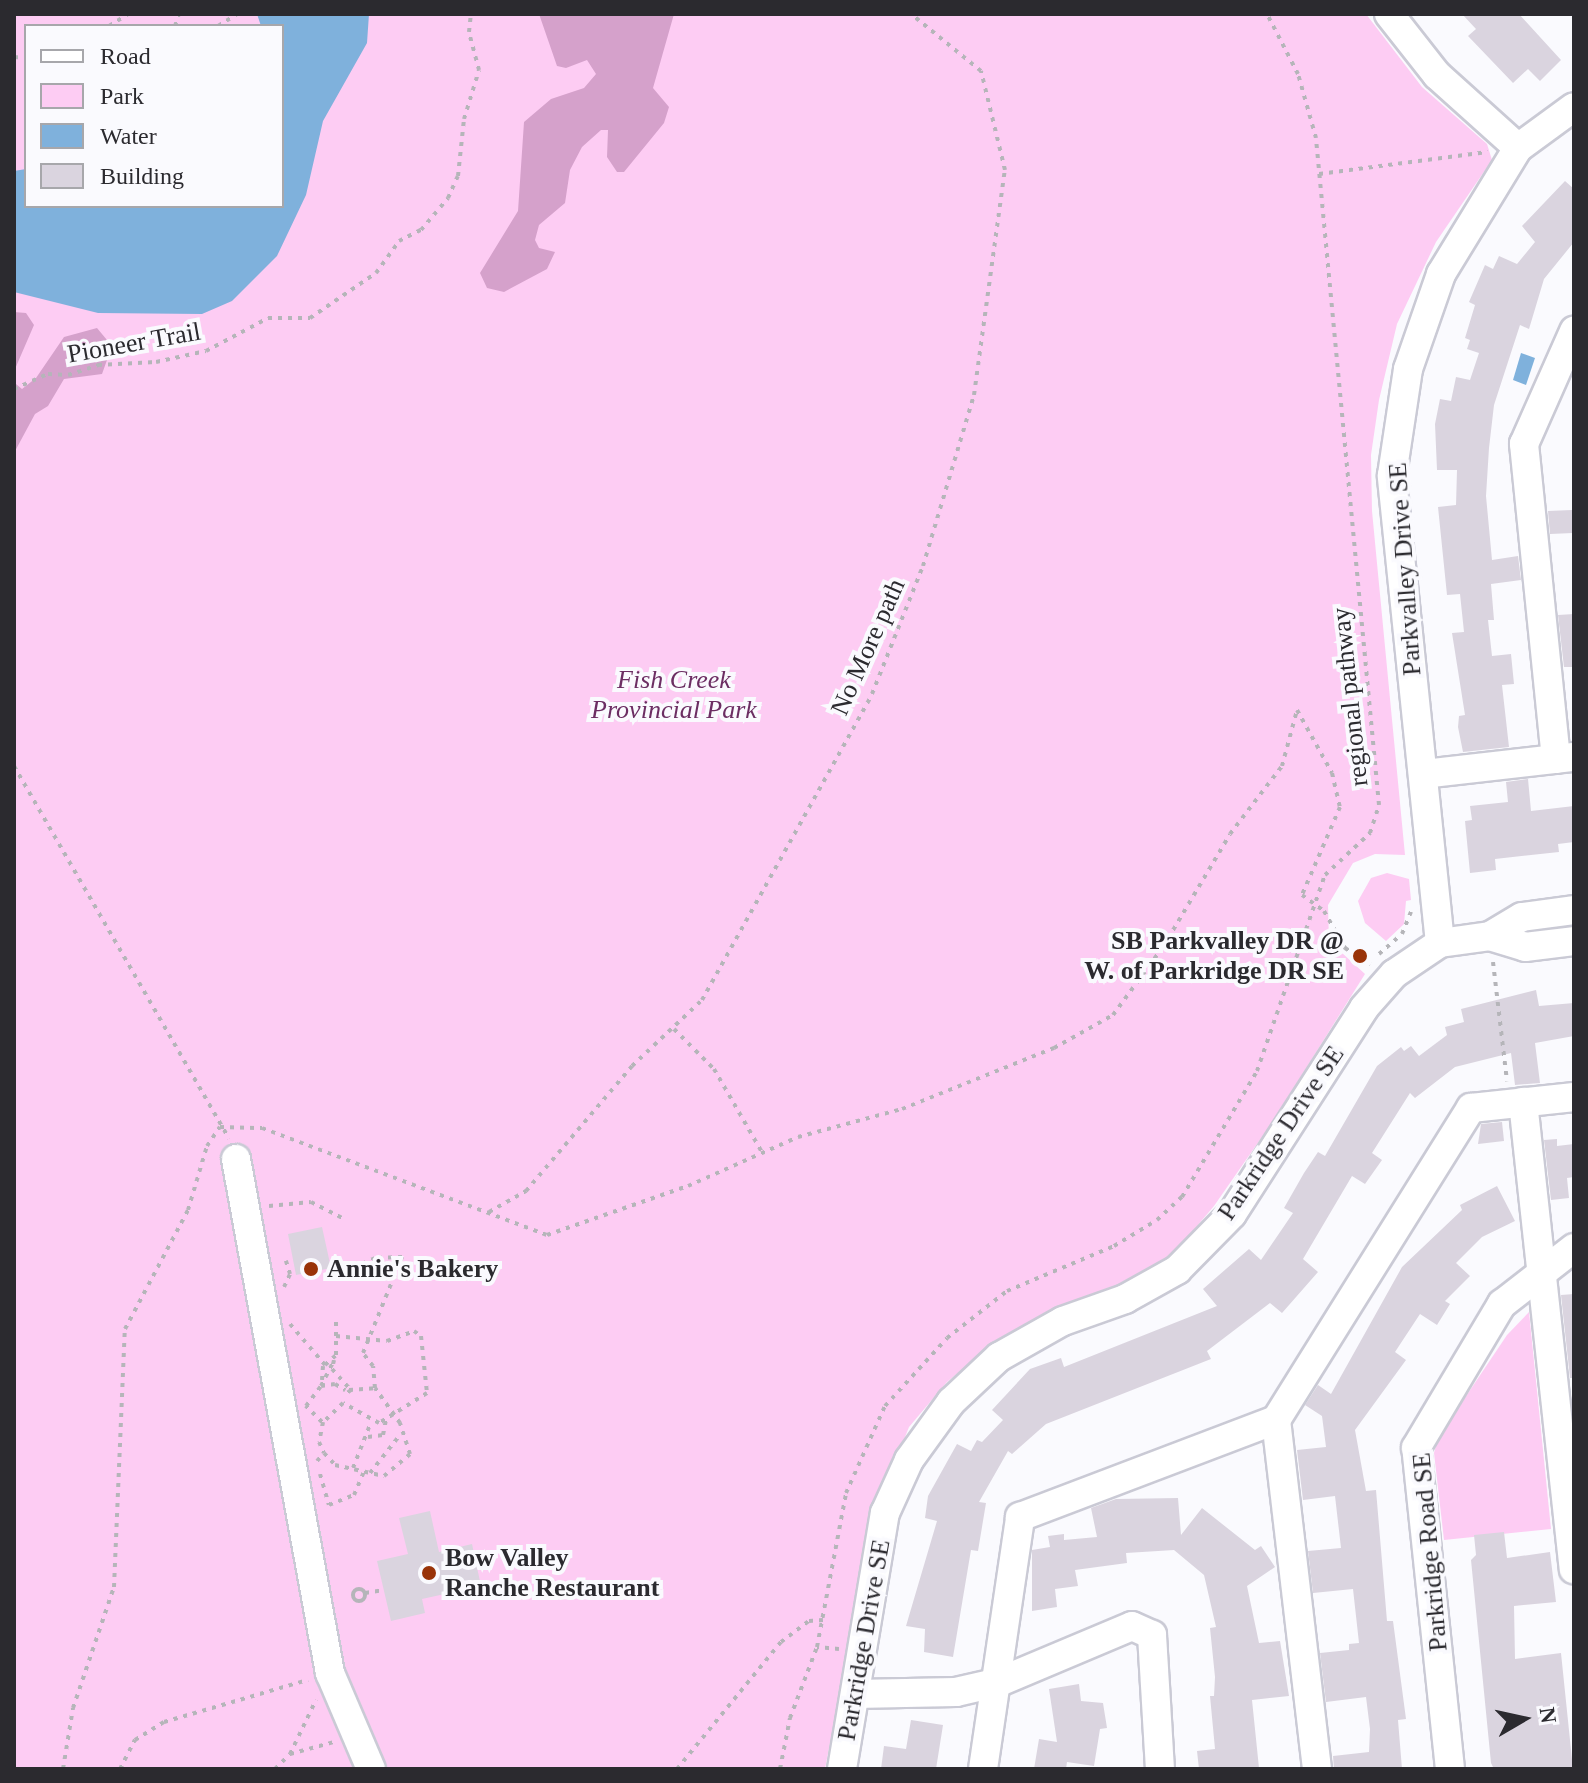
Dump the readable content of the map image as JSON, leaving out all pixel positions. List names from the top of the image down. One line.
{"streets":{"street":["Parkvalley Drive SE","Parkridge Drive SE","Parkridge Road SE"],"path":["Pioneer Trail","No More path","regional pathway"]},"crossings":[["Parkvalley Drive SE","Parkridge Drive SE"]],"parks":["Fish Creek Provincial Park"],"places":["SB Parkvalley DR @ W. of Parkridge DR SE","Annie's Bakery","Bow Valley Ranche Restaurant"],"legend":["Road","Park","Water","Building"],"north":"right"}
